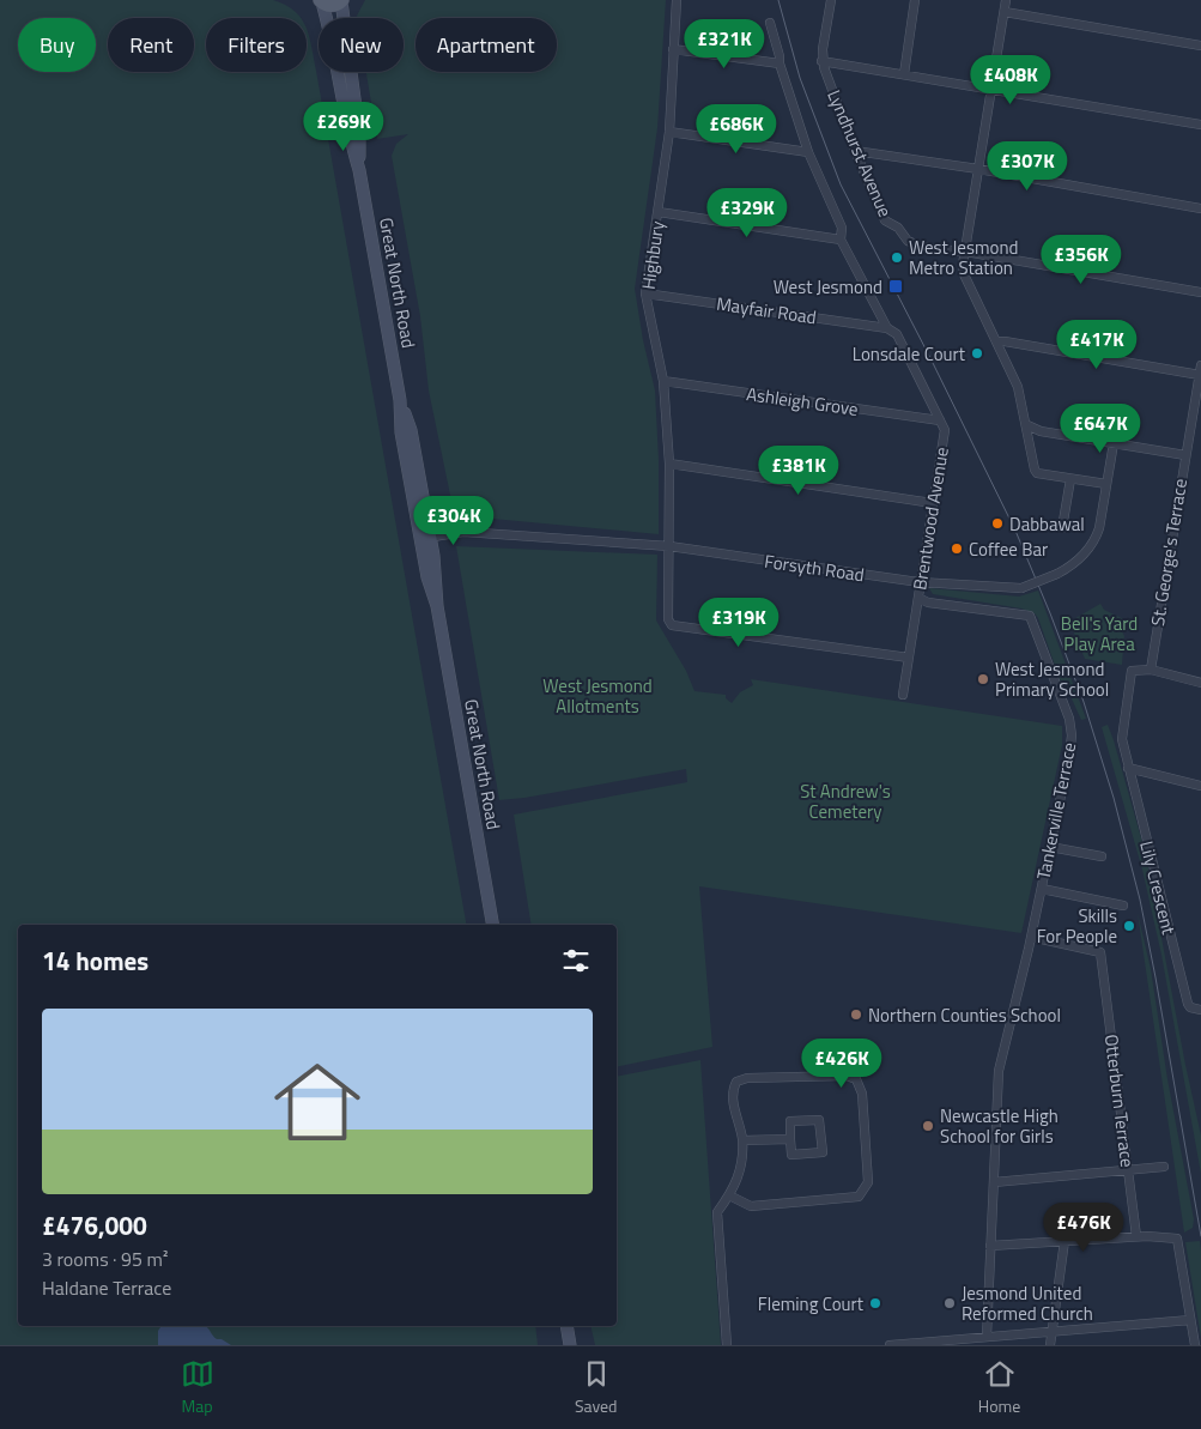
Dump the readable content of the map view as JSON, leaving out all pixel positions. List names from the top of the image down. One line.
{"streets":{"main road":["Great North Road"],"street":["Lyndhurst Avenue","Highbury","Mayfair Road","Ashleigh Grove","Brentwood Avenue","St. George's Terrace","Forsyth Road","Tankerville Terrace","Lily Crescent","Otterburn Terrace"]},"crossings":[["Highbury","Mayfair Road"],["Highbury","Ashleigh Grove"],["Highbury","Brentwood Avenue"],["Highbury","Forsyth Road"],["Great North Road","Forsyth Road"],["Mayfair Road","Brentwood Avenue"],["Ashleigh Grove","Brentwood Avenue"],["Brentwood Avenue","Forsyth Road"],["Brentwood Avenue","Tankerville Terrace"],["St. George's Terrace","Lily Crescent"],["Tankerville Terrace","Otterburn Terrace"]],"parks":["Bell's Yard Play Area","West Jesmond Allotments","St Andrew's Cemetery"],"places":{"other":["West Jesmond Metro Station","Lonsdale Court","Dabbawal","Coffee Bar","West Jesmond Primary School","Skills For People","Northern Counties School","Newcastle High School for Girls","Fleming Court","Jesmond United Reformed Church"],"transit":["West Jesmond"]},"page":{"chip":["Buy","Rent","Filters","New","Apartment"],"price":["£321K","£408K","£269K","£686K","£307K","£329K","£356K","£417K","£647K","£381K","£304K","£319K","£426K","£476K"],"heading":"14 homes","list":[{"name":"£476,000","note":"3 rooms · 95 m² · Haldane Terrace"}],"tabs":["Map","Saved","Home"]}}
